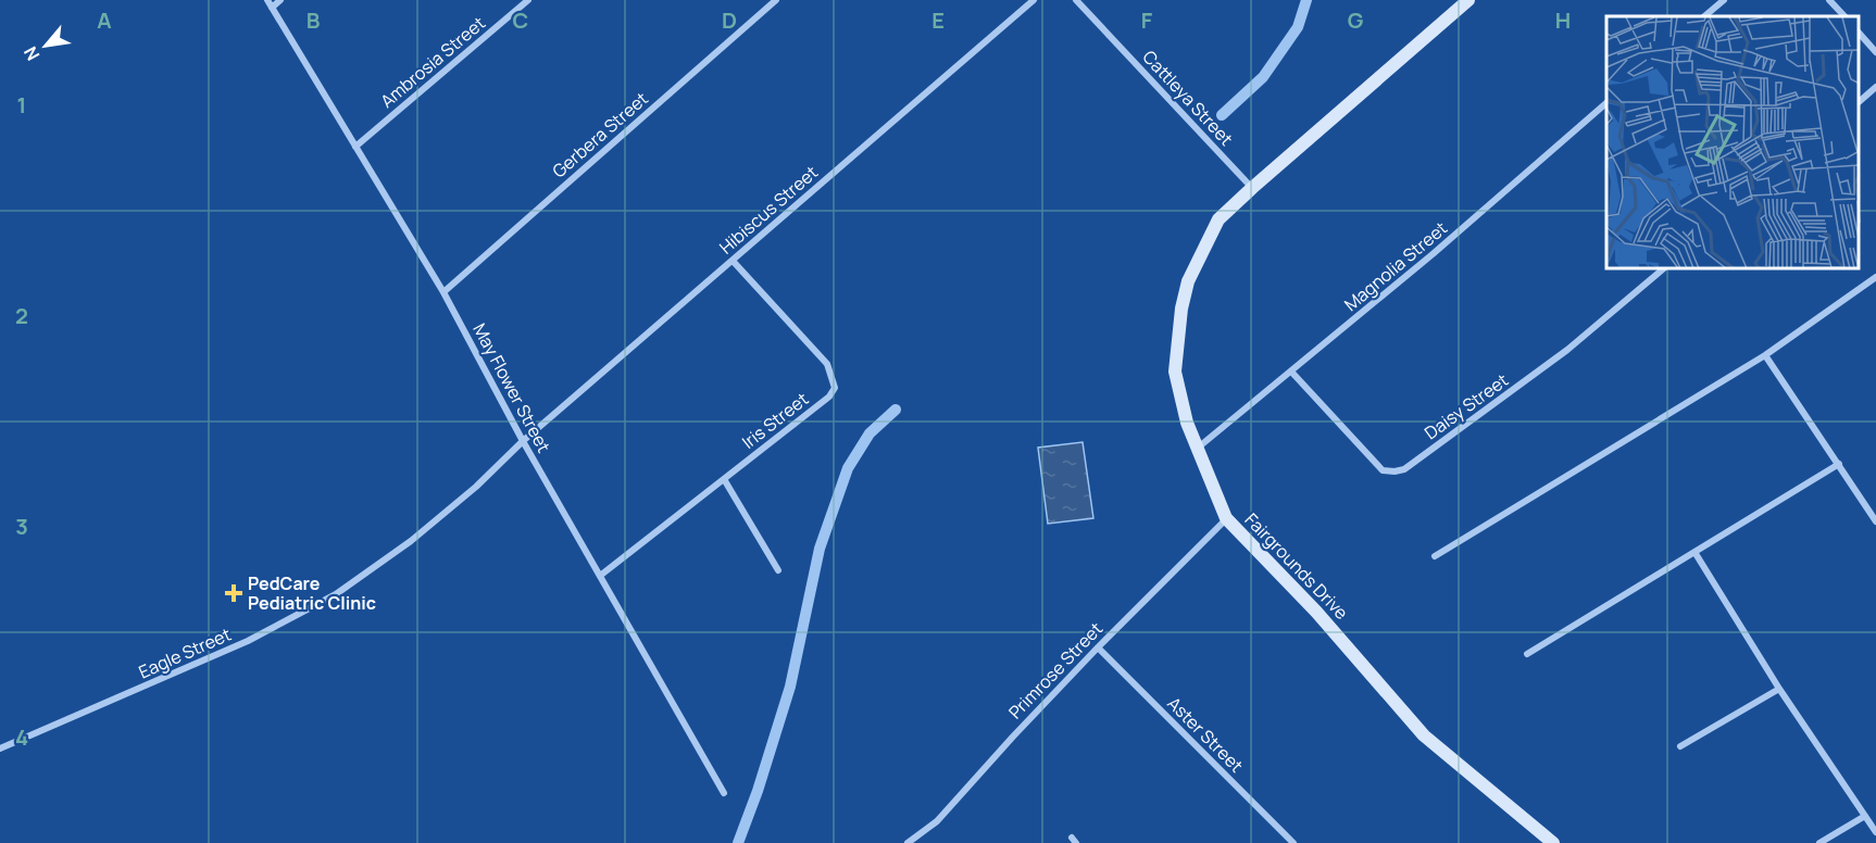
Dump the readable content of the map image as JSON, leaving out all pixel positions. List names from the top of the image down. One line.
{"streets":{"street":["Ambrosia Street","Cattleya Street","Gerbera Street","Hibiscus Street","Magnolia Street","May Flower Street","Daisy Street","Iris Street","Fairgrounds Drive","Eagle Street","Primrose Street","Aster Street"]},"crossings":[["Ambrosia Street","May Flower Street"],["Cattleya Street","Fairgrounds Drive"],["Gerbera Street","May Flower Street"],["Hibiscus Street","May Flower Street"],["Hibiscus Street","Iris Street"],["Hibiscus Street","Eagle Street"],["Magnolia Street","Daisy Street"],["Magnolia Street","Fairgrounds Drive"],["May Flower Street","Iris Street"],["May Flower Street","Eagle Street"],["Fairgrounds Drive","Primrose Street"],["Primrose Street","Aster Street"]],"places":{"health":["PedCare Pediatric Clinic"]},"north":"bottom left","grid":{"columns":["A","B","C","D","E","F","G","H"],"rows":["1","2","3","4"]}}
